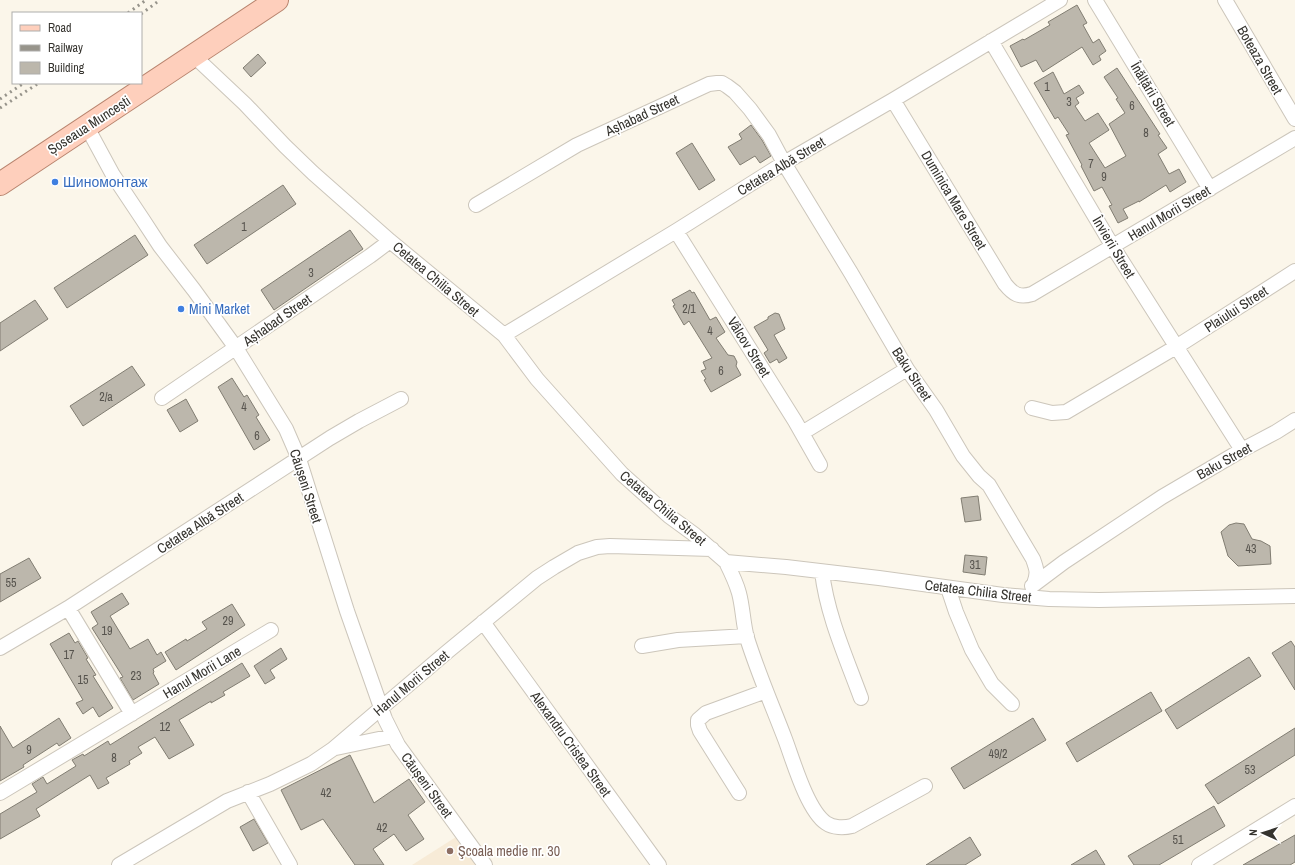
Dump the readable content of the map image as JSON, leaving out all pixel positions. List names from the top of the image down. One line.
{"streets":{"main road":["Șoseaua Muncești"],"street":["Boteaza Street","Înălțării Street","Așhabad Street","Cetatea Albă Street","Duminica Mare Street","Hanul Morii Street","Învierii Street","Cetatea Chilia Street","Plaiului Street","Vâlcov Street","Baku Street","Căușeni Street","Hanul Morii Lane","Alexandru Cristea Street"]},"crossings":[["Înălțării Street","Hanul Morii Street"],["Așhabad Street","Cetatea Albă Street"],["Așhabad Street","Cetatea Chilia Street"],["Așhabad Street","Baku Street"],["Așhabad Street","Căușeni Street"],["Șoseaua Muncești","Cetatea Chilia Street"],["Șoseaua Muncești","Căușeni Street"],["Cetatea Albă Street","Duminica Mare Street"],["Cetatea Albă Street","Învierii Street"],["Cetatea Albă Street","Cetatea Chilia Street"],["Cetatea Albă Street","Vâlcov Street"],["Cetatea Albă Street","Baku Street"],["Cetatea Albă Street","Căușeni Street"],["Duminica Mare Street","Hanul Morii Street"],["Hanul Morii Street","Învierii Street"],["Hanul Morii Street","Cetatea Chilia Street"],["Hanul Morii Street","Căușeni Street"],["Hanul Morii Street","Alexandru Cristea Street"],["Învierii Street","Plaiului Street"],["Învierii Street","Baku Street"],["Cetatea Chilia Street","Baku Street"]],"places":["Шиномонтаж","Mini Market","Şcoala medie nr. 30"],"house_numbers":["1","3","6","8","7","9","1","3","2/1","4","6","2/a","4","6","43","31","55","29","19","17","23","15","12","9","49/2","8","53","42","42","51"],"legend":["Road","Railway","Building"],"north":"left"}
